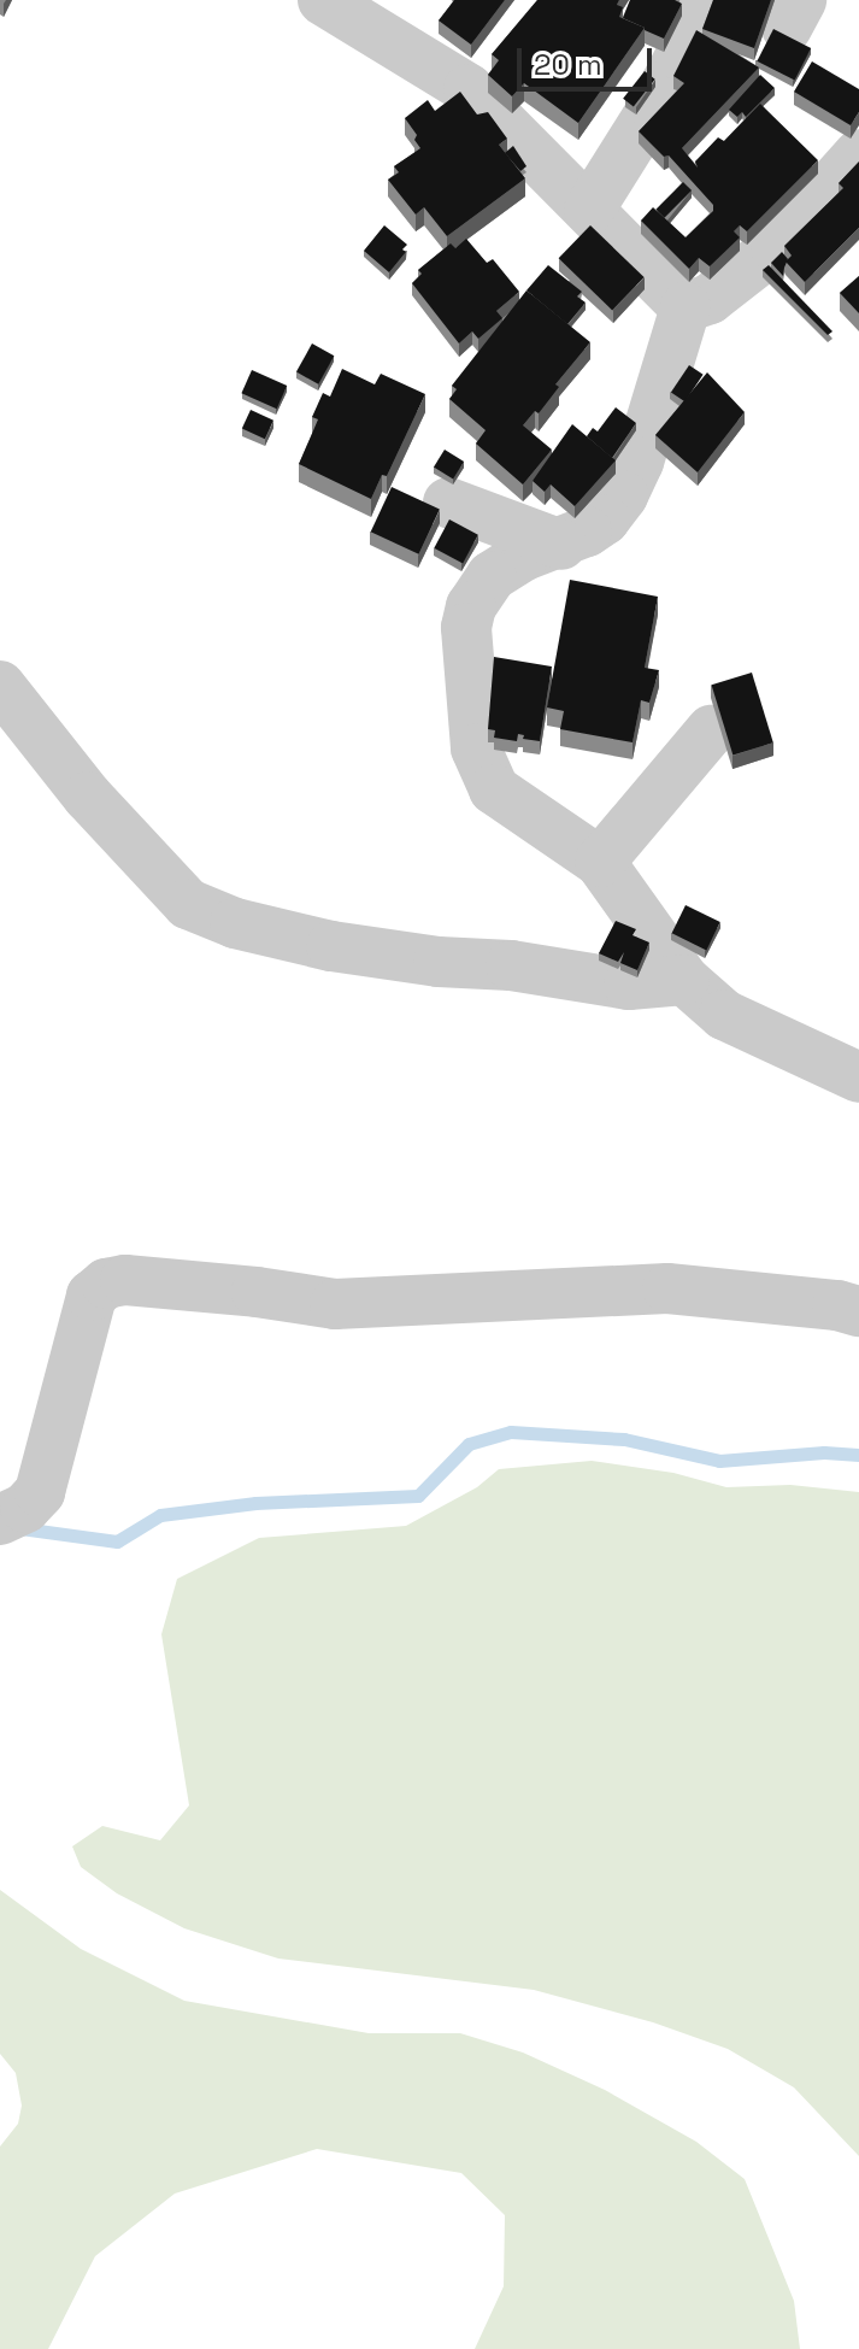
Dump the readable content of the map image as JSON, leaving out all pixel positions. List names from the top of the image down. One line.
{"scale_bar":"20 m"}
